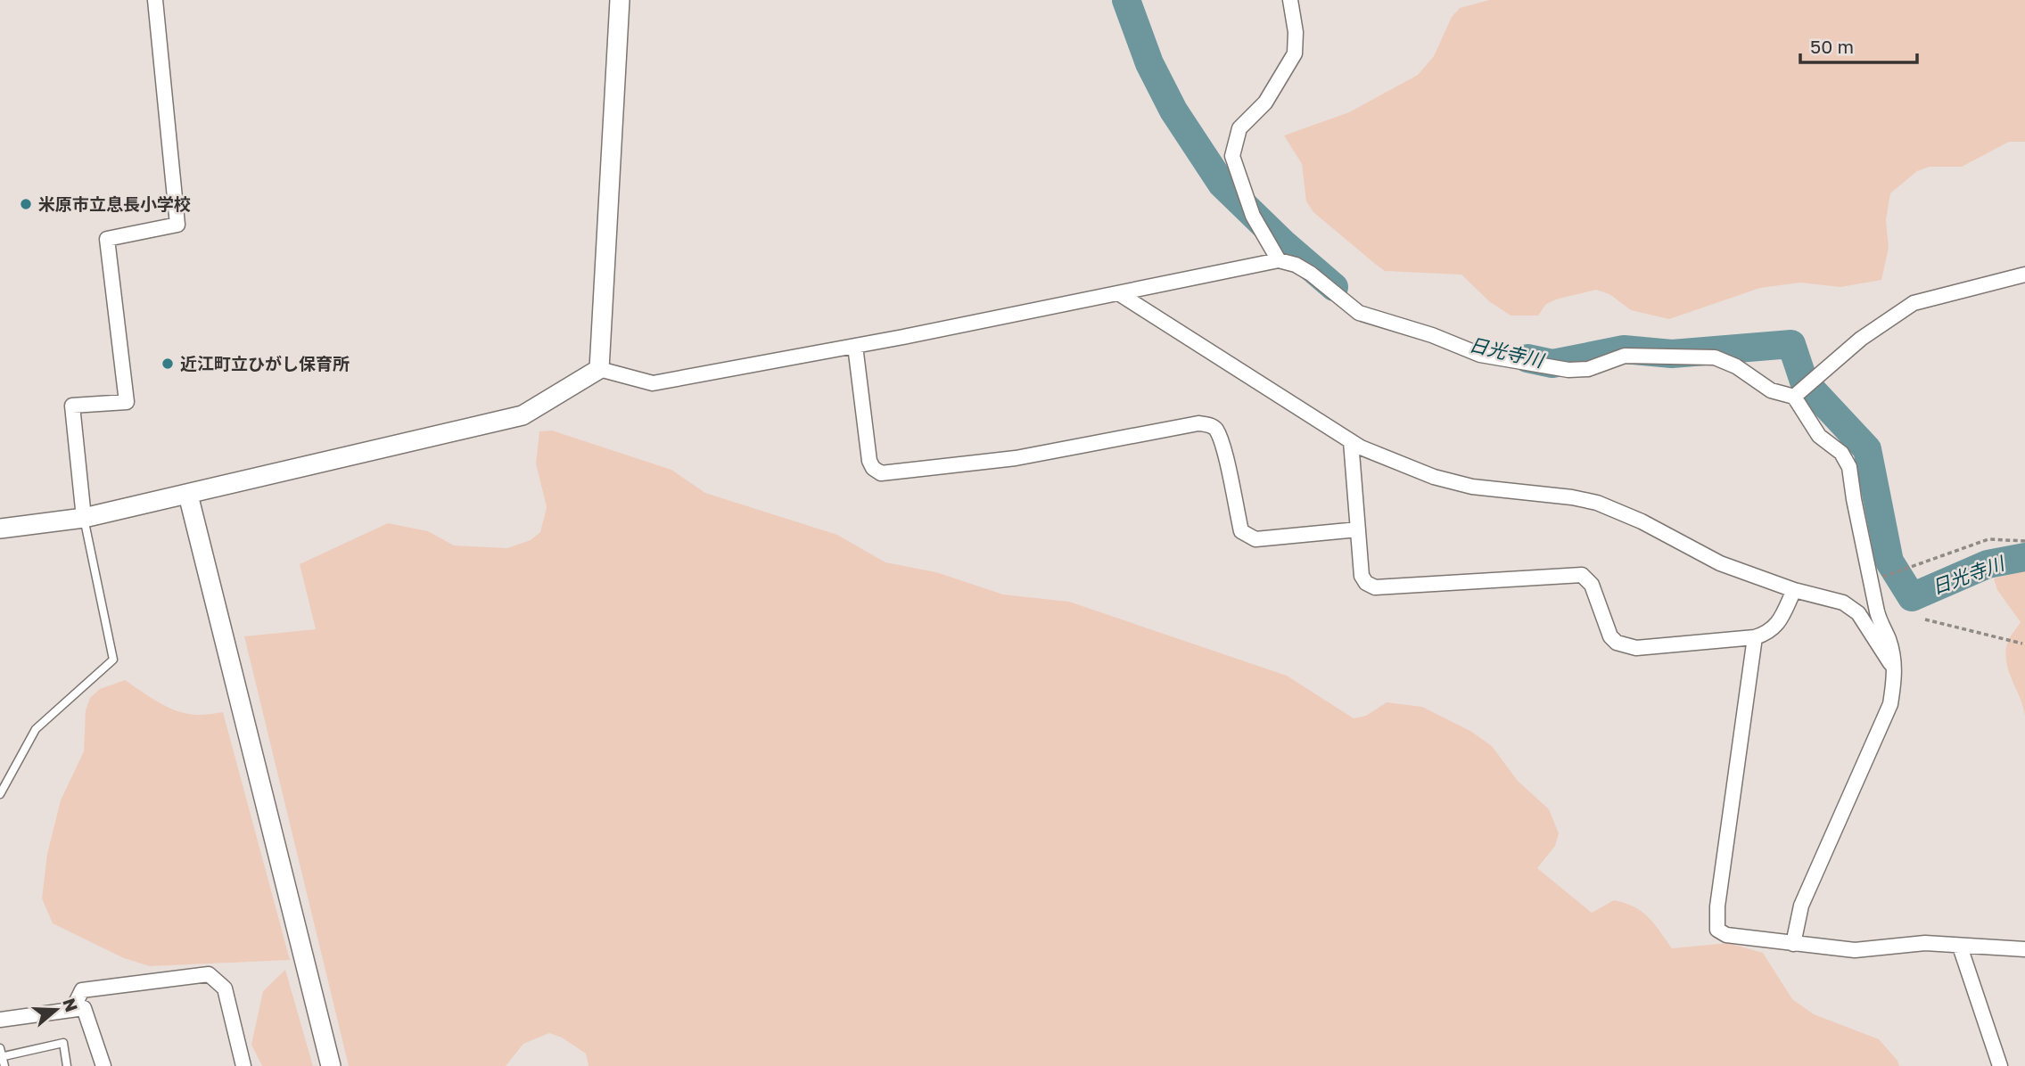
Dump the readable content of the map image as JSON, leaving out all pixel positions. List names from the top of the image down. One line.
{"water":["日光寺川"],"places":["米原市立息長小学校","近江町立ひがし保育所"],"scale_bar":"50 m","north":"right"}
